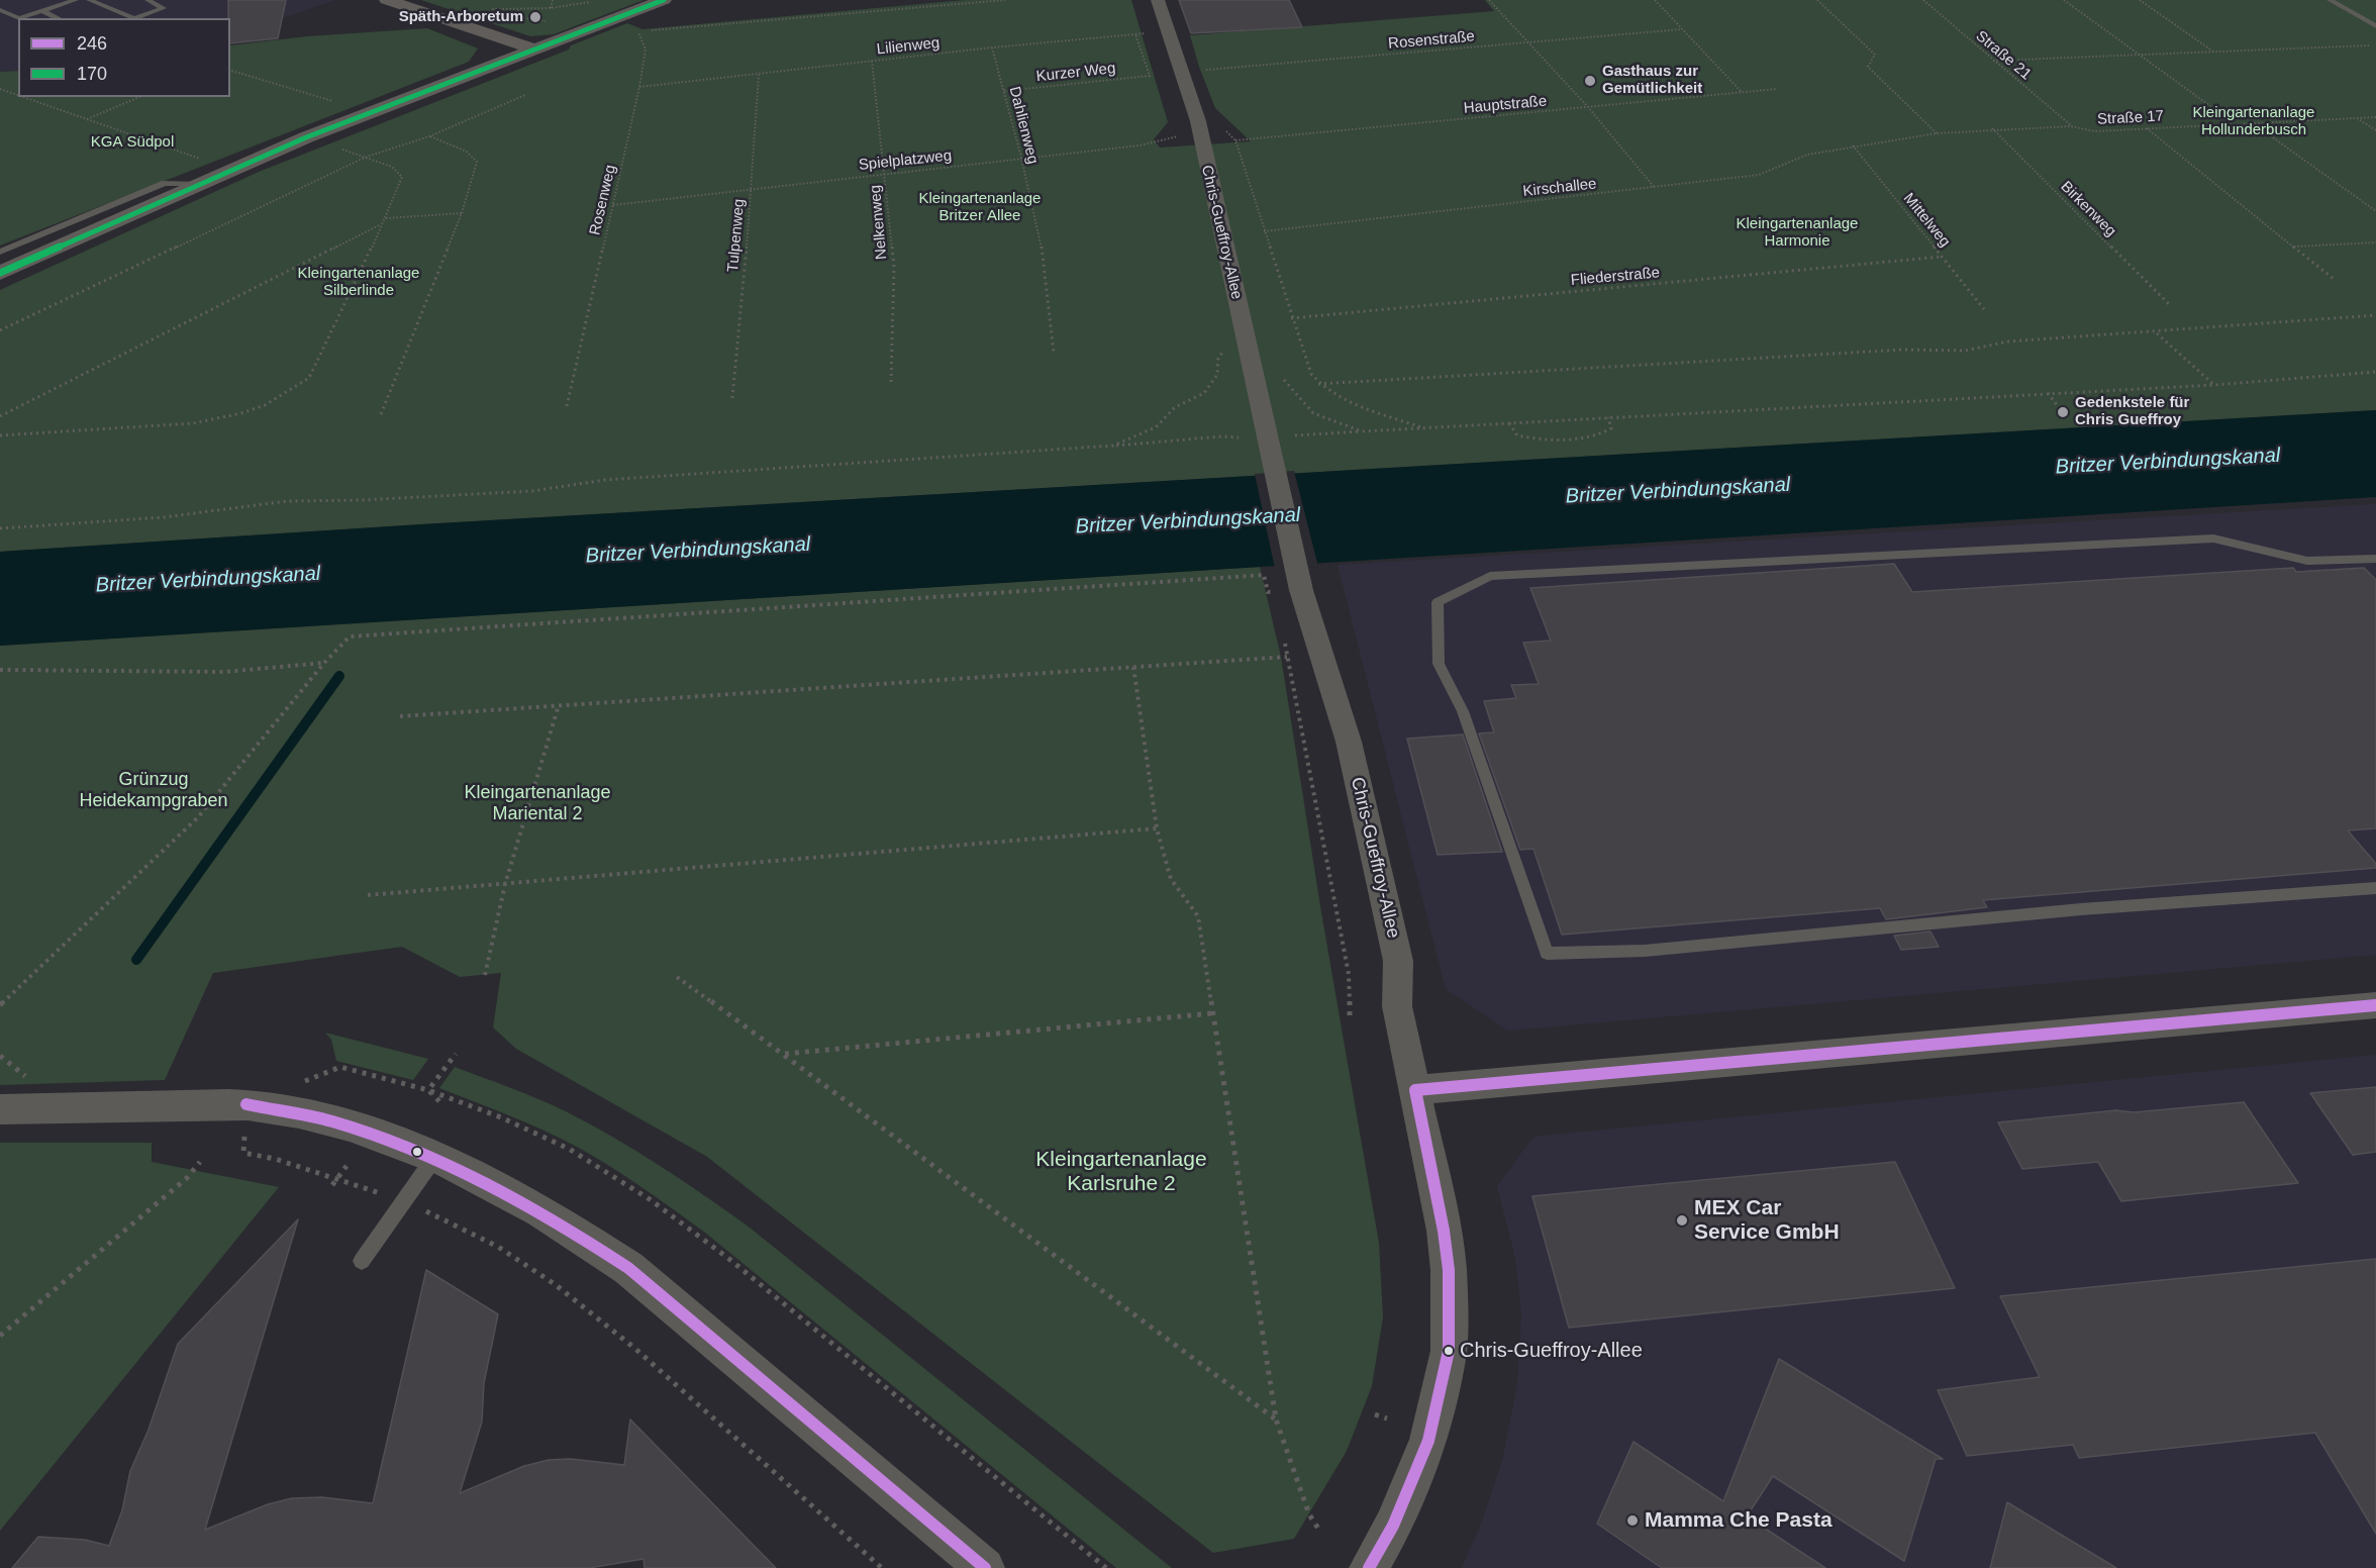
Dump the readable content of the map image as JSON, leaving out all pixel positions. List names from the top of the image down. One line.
{"streets":{"street":["Chris-Gueffroy-Allee"],"path":["Rosenstraße","Lilienweg","Straße 21","Kurzer Weg","Hauptstraße","Straße 17","Dahlienweg","Spielplatzweg","Kirschallee","Rosenweg","Birkenweg","Mittelweg","Nelkenweg","Tulpenweg","Fliederstraße"]},"crossings":[["Rosenstraße","Chris-Gueffroy-Allee"],["Lilienweg","Kurzer Weg"],["Lilienweg","Dahlienweg"],["Lilienweg","Rosenweg"],["Lilienweg","Nelkenweg"],["Lilienweg","Tulpenweg"],["Straße 21","Straße 17"],["Kurzer Weg","Dahlienweg"],["Straße 17","Kirschallee"],["Straße 17","Birkenweg"],["Straße 17","Mittelweg"],["Dahlienweg","Spielplatzweg"],["Spielplatzweg","Rosenweg"],["Spielplatzweg","Nelkenweg"],["Spielplatzweg","Chris-Gueffroy-Allee"],["Spielplatzweg","Tulpenweg"],["Kirschallee","Mittelweg"],["Mittelweg","Fliederstraße"]],"water":["Britzer Verbindungskanal"],"parks":["Kleingartenanlage Hollunderbusch","KGA Südpol","Kleingartenanlage Britzer Allee","Kleingartenanlage Harmonie","Kleingartenanlage Silberlinde","Grünzug Heidekampgraben","Kleingartenanlage Mariental 2","Kleingartenanlage Karlsruhe 2"],"places":["Späth-Arboretum","Gasthaus zur Gemütlichkeit","Gedenkstele für Chris Gueffroy","MEX Car Service GmbH","Chris-Gueffroy-Allee","Mamma Che Pasta"],"lines":["transit line 170","transit line 246"],"legend":["246","170"]}
